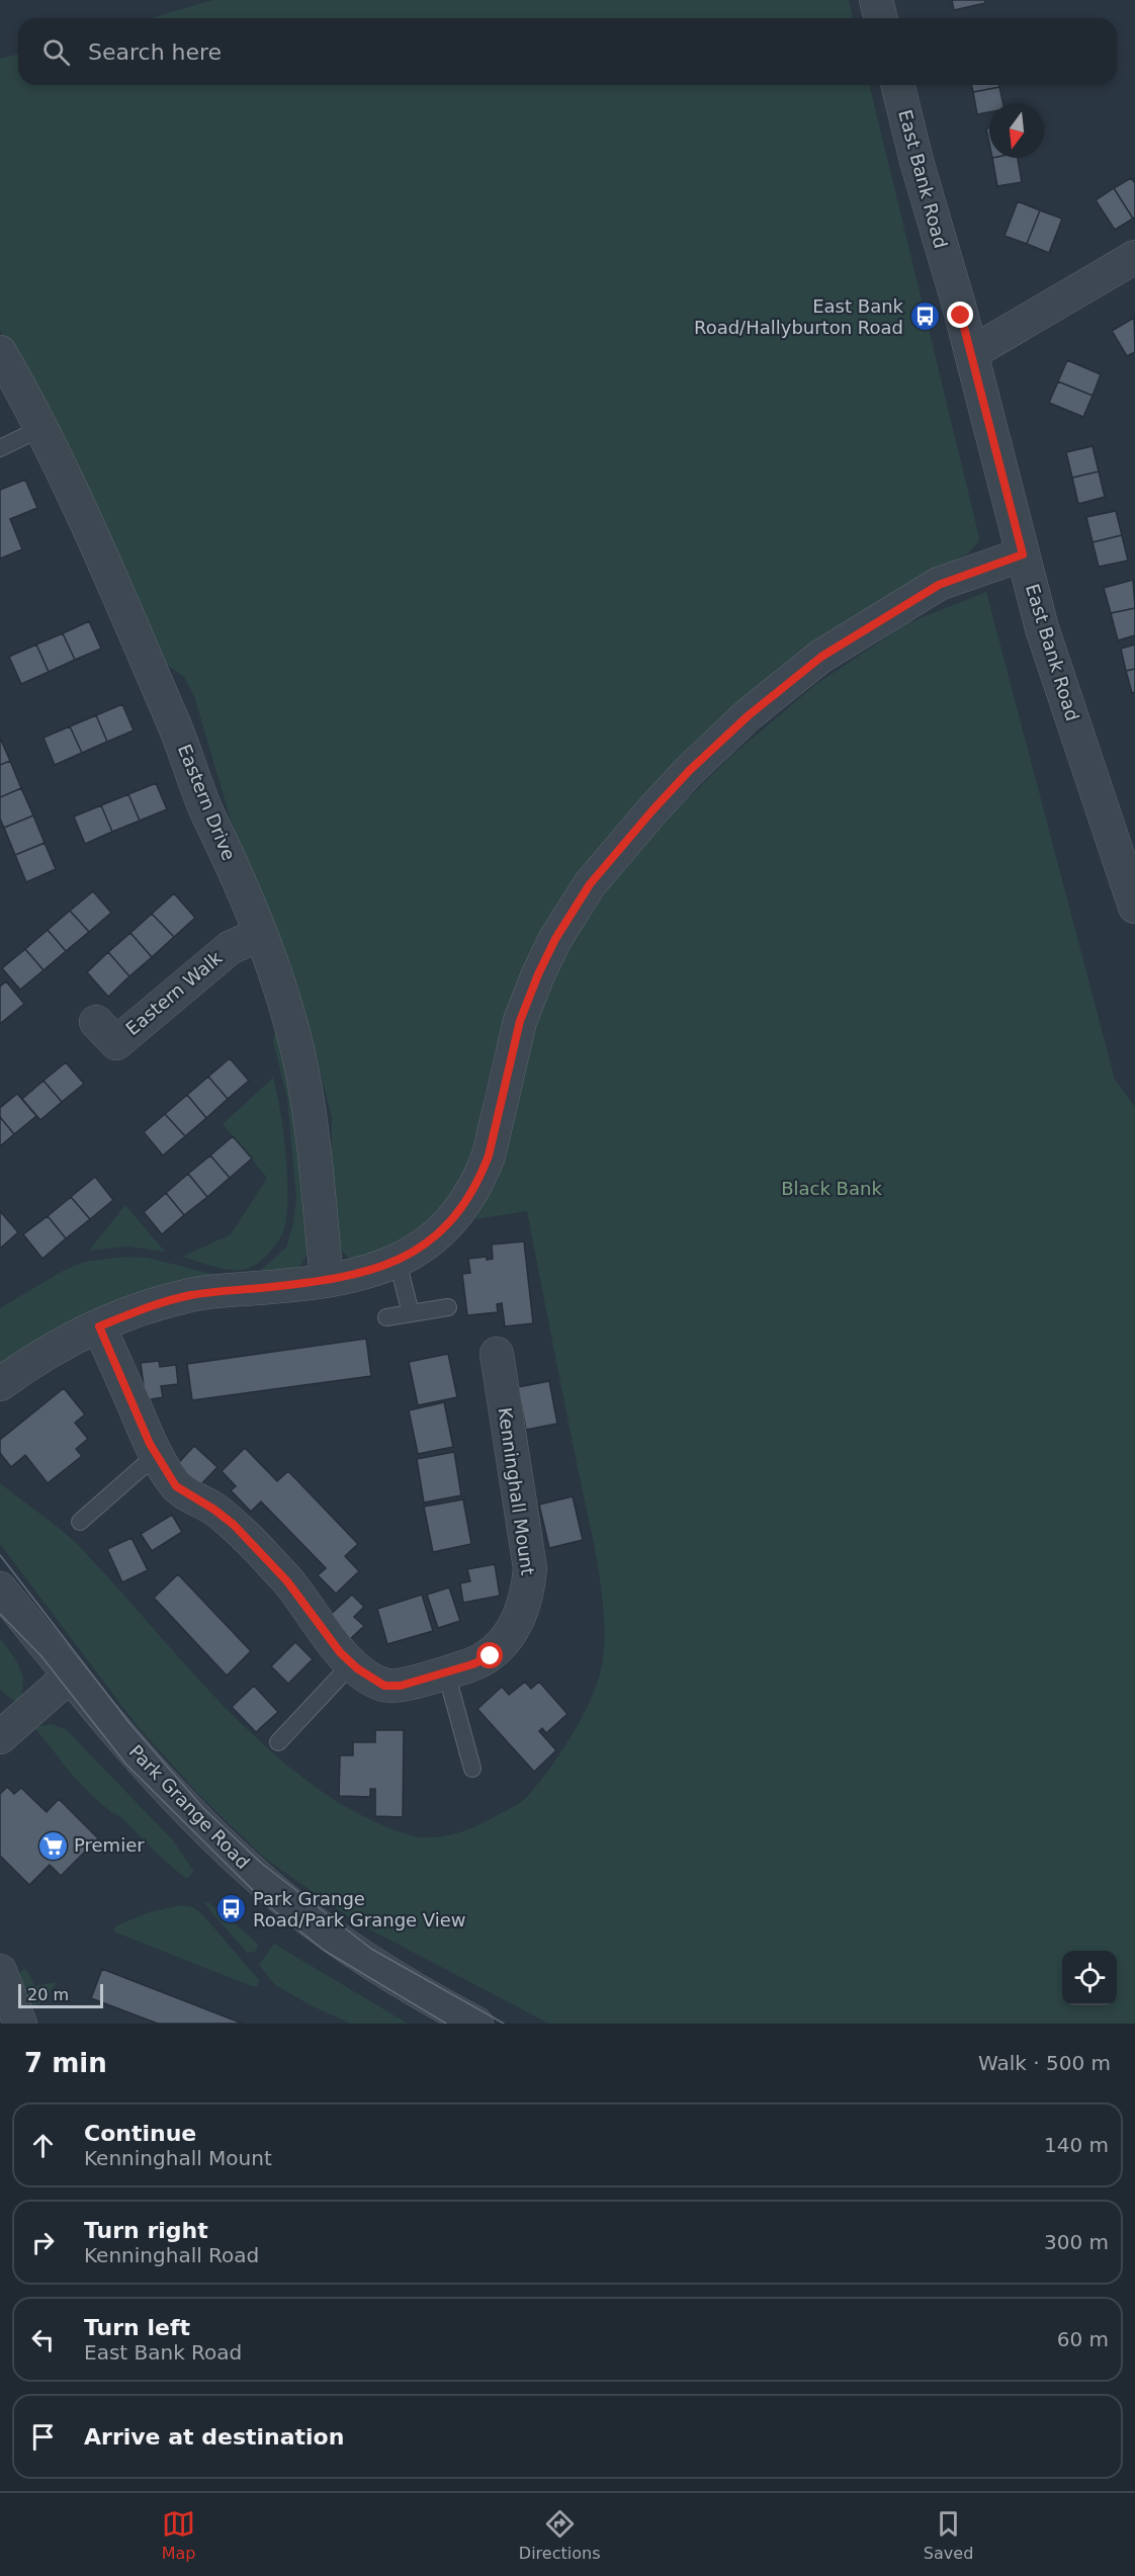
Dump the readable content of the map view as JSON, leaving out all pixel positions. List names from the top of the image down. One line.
{"streets":{"street":["East Bank Road","Eastern Drive","Eastern Walk","Kenninghall Mount","Park Grange Road"]},"crossings":[["Eastern Drive","Eastern Walk"]],"parks":["Black Bank"],"places":{"bus stop":["East Bank Road/Hallyburton Road","Park Grange Road/Park Grange View"],"supermarket":["Premier"]},"scale_bar":"20 m","north":"bottom","page":{"search":"Search here","scale":"20 m","heading":["7 min","Walk · 500 m"],"list":[["Continue","Kenninghall Mount","140 m"],["Turn right","Kenninghall Road","300 m"],["Turn left","East Bank Road","60 m"],"Arrive at destination"],"nav":["Map","Directions","Saved"]}}
